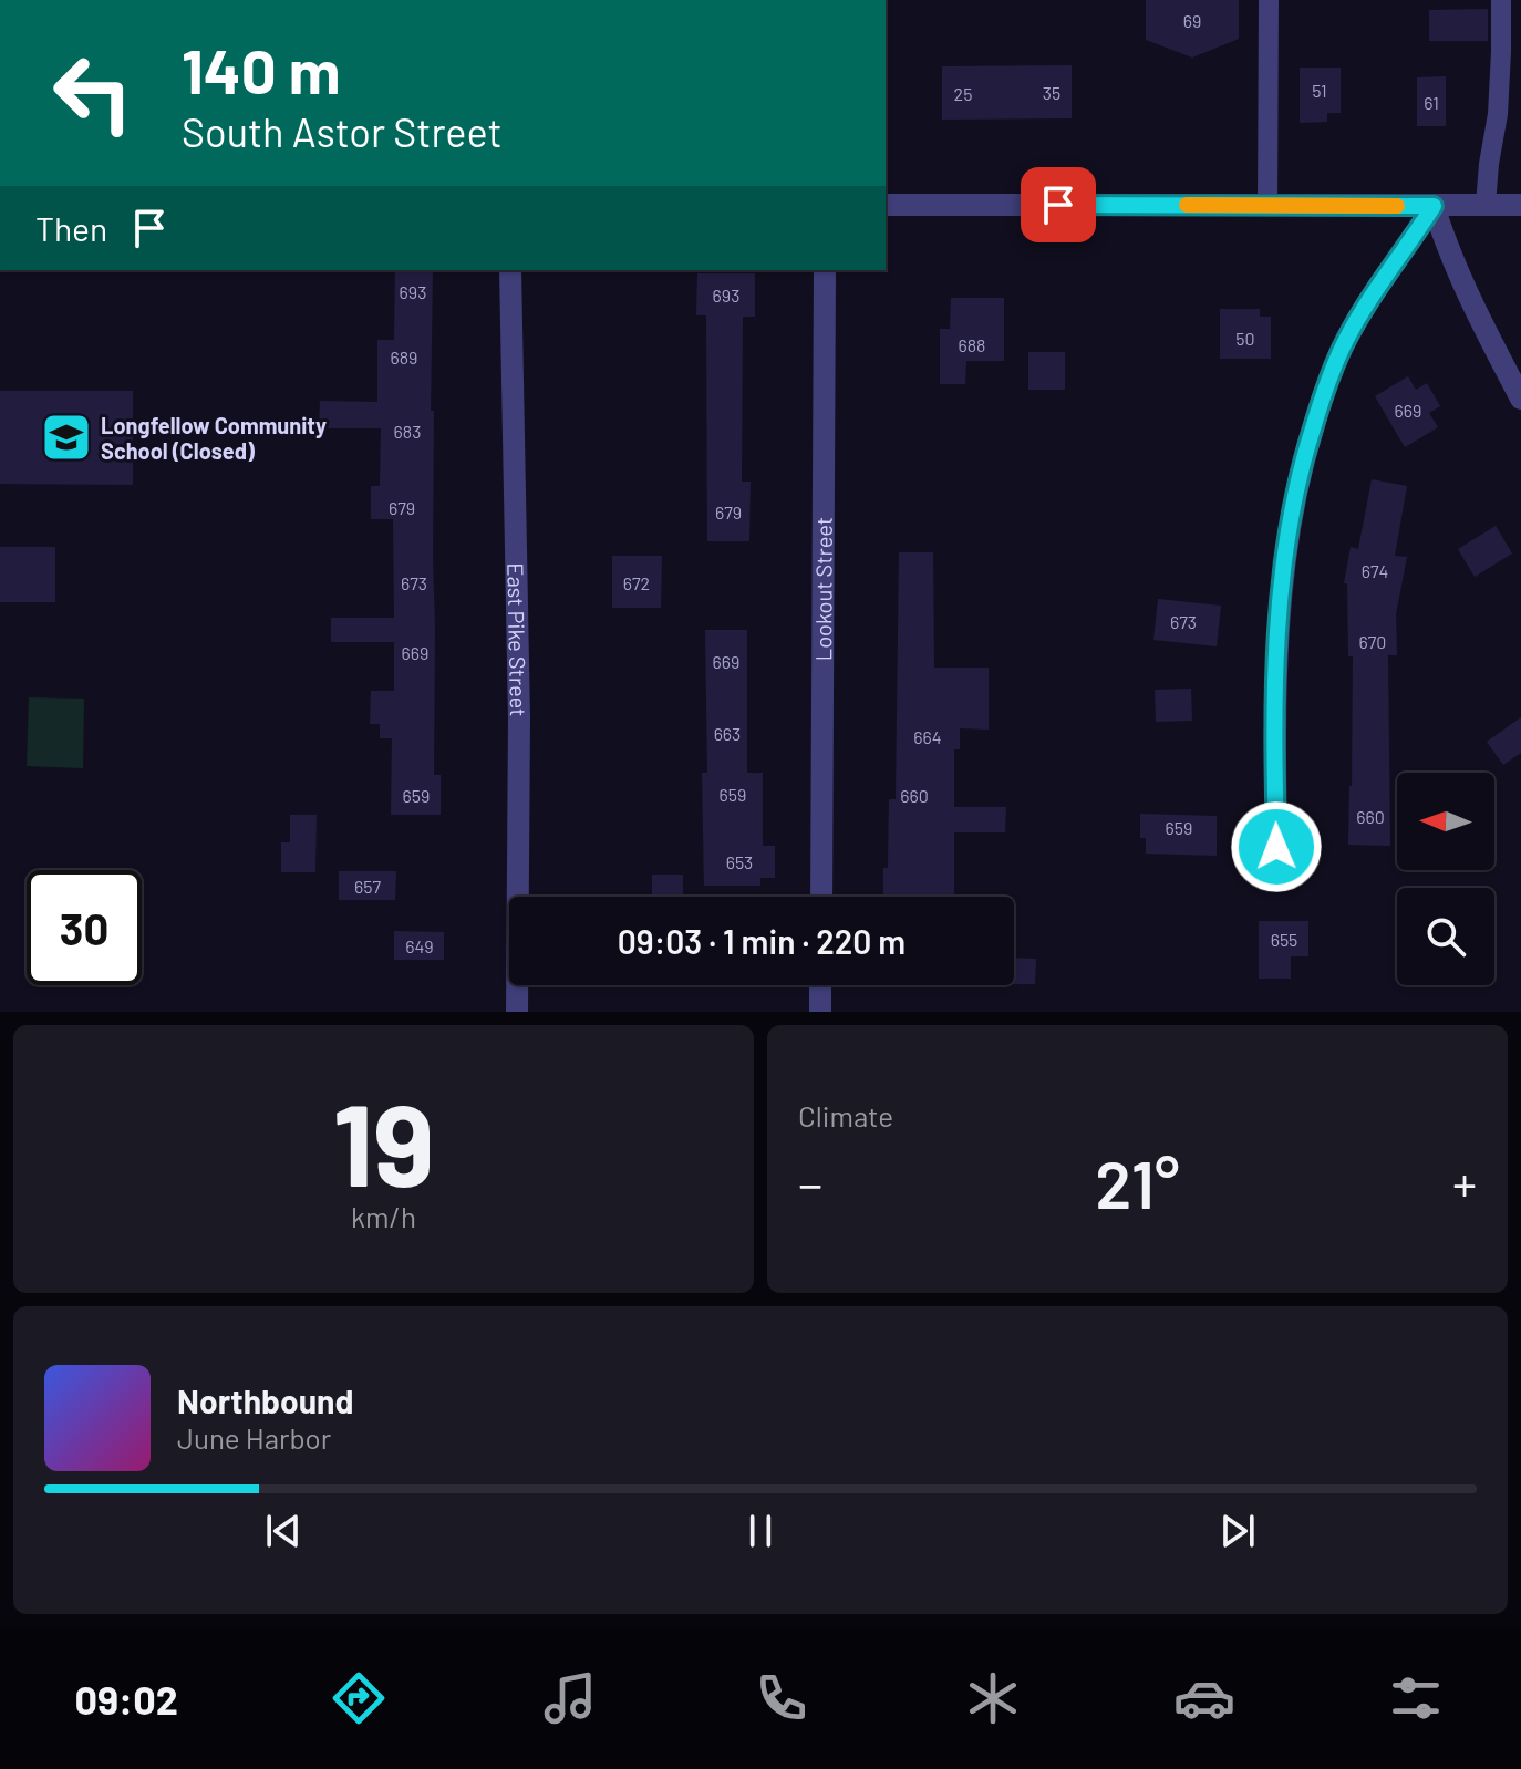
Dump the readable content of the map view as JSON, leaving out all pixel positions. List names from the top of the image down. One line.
{"streets":{"street":["Lookout Street","East Pike Street"]},"places":{"school or university":["Longfellow Community School (Closed)"]},"house_numbers":["69","51","35","25","61","693","693","50","688","689","669","683","679","679","674","673","672","673","670","669","669","663","664","659","659","660","660","659","653","657","655","649"],"north":"left","page":{"turn":["140 m","South Astor Street"],"then":"Then","limit":"30","trip":"09:03 · 1 min · 220 m","tile":[["19","km/h"],"Climate"],"heat":["−","21°","+"],"song":["Northbound","June Harbor"],"tabs":"09:02"}}
